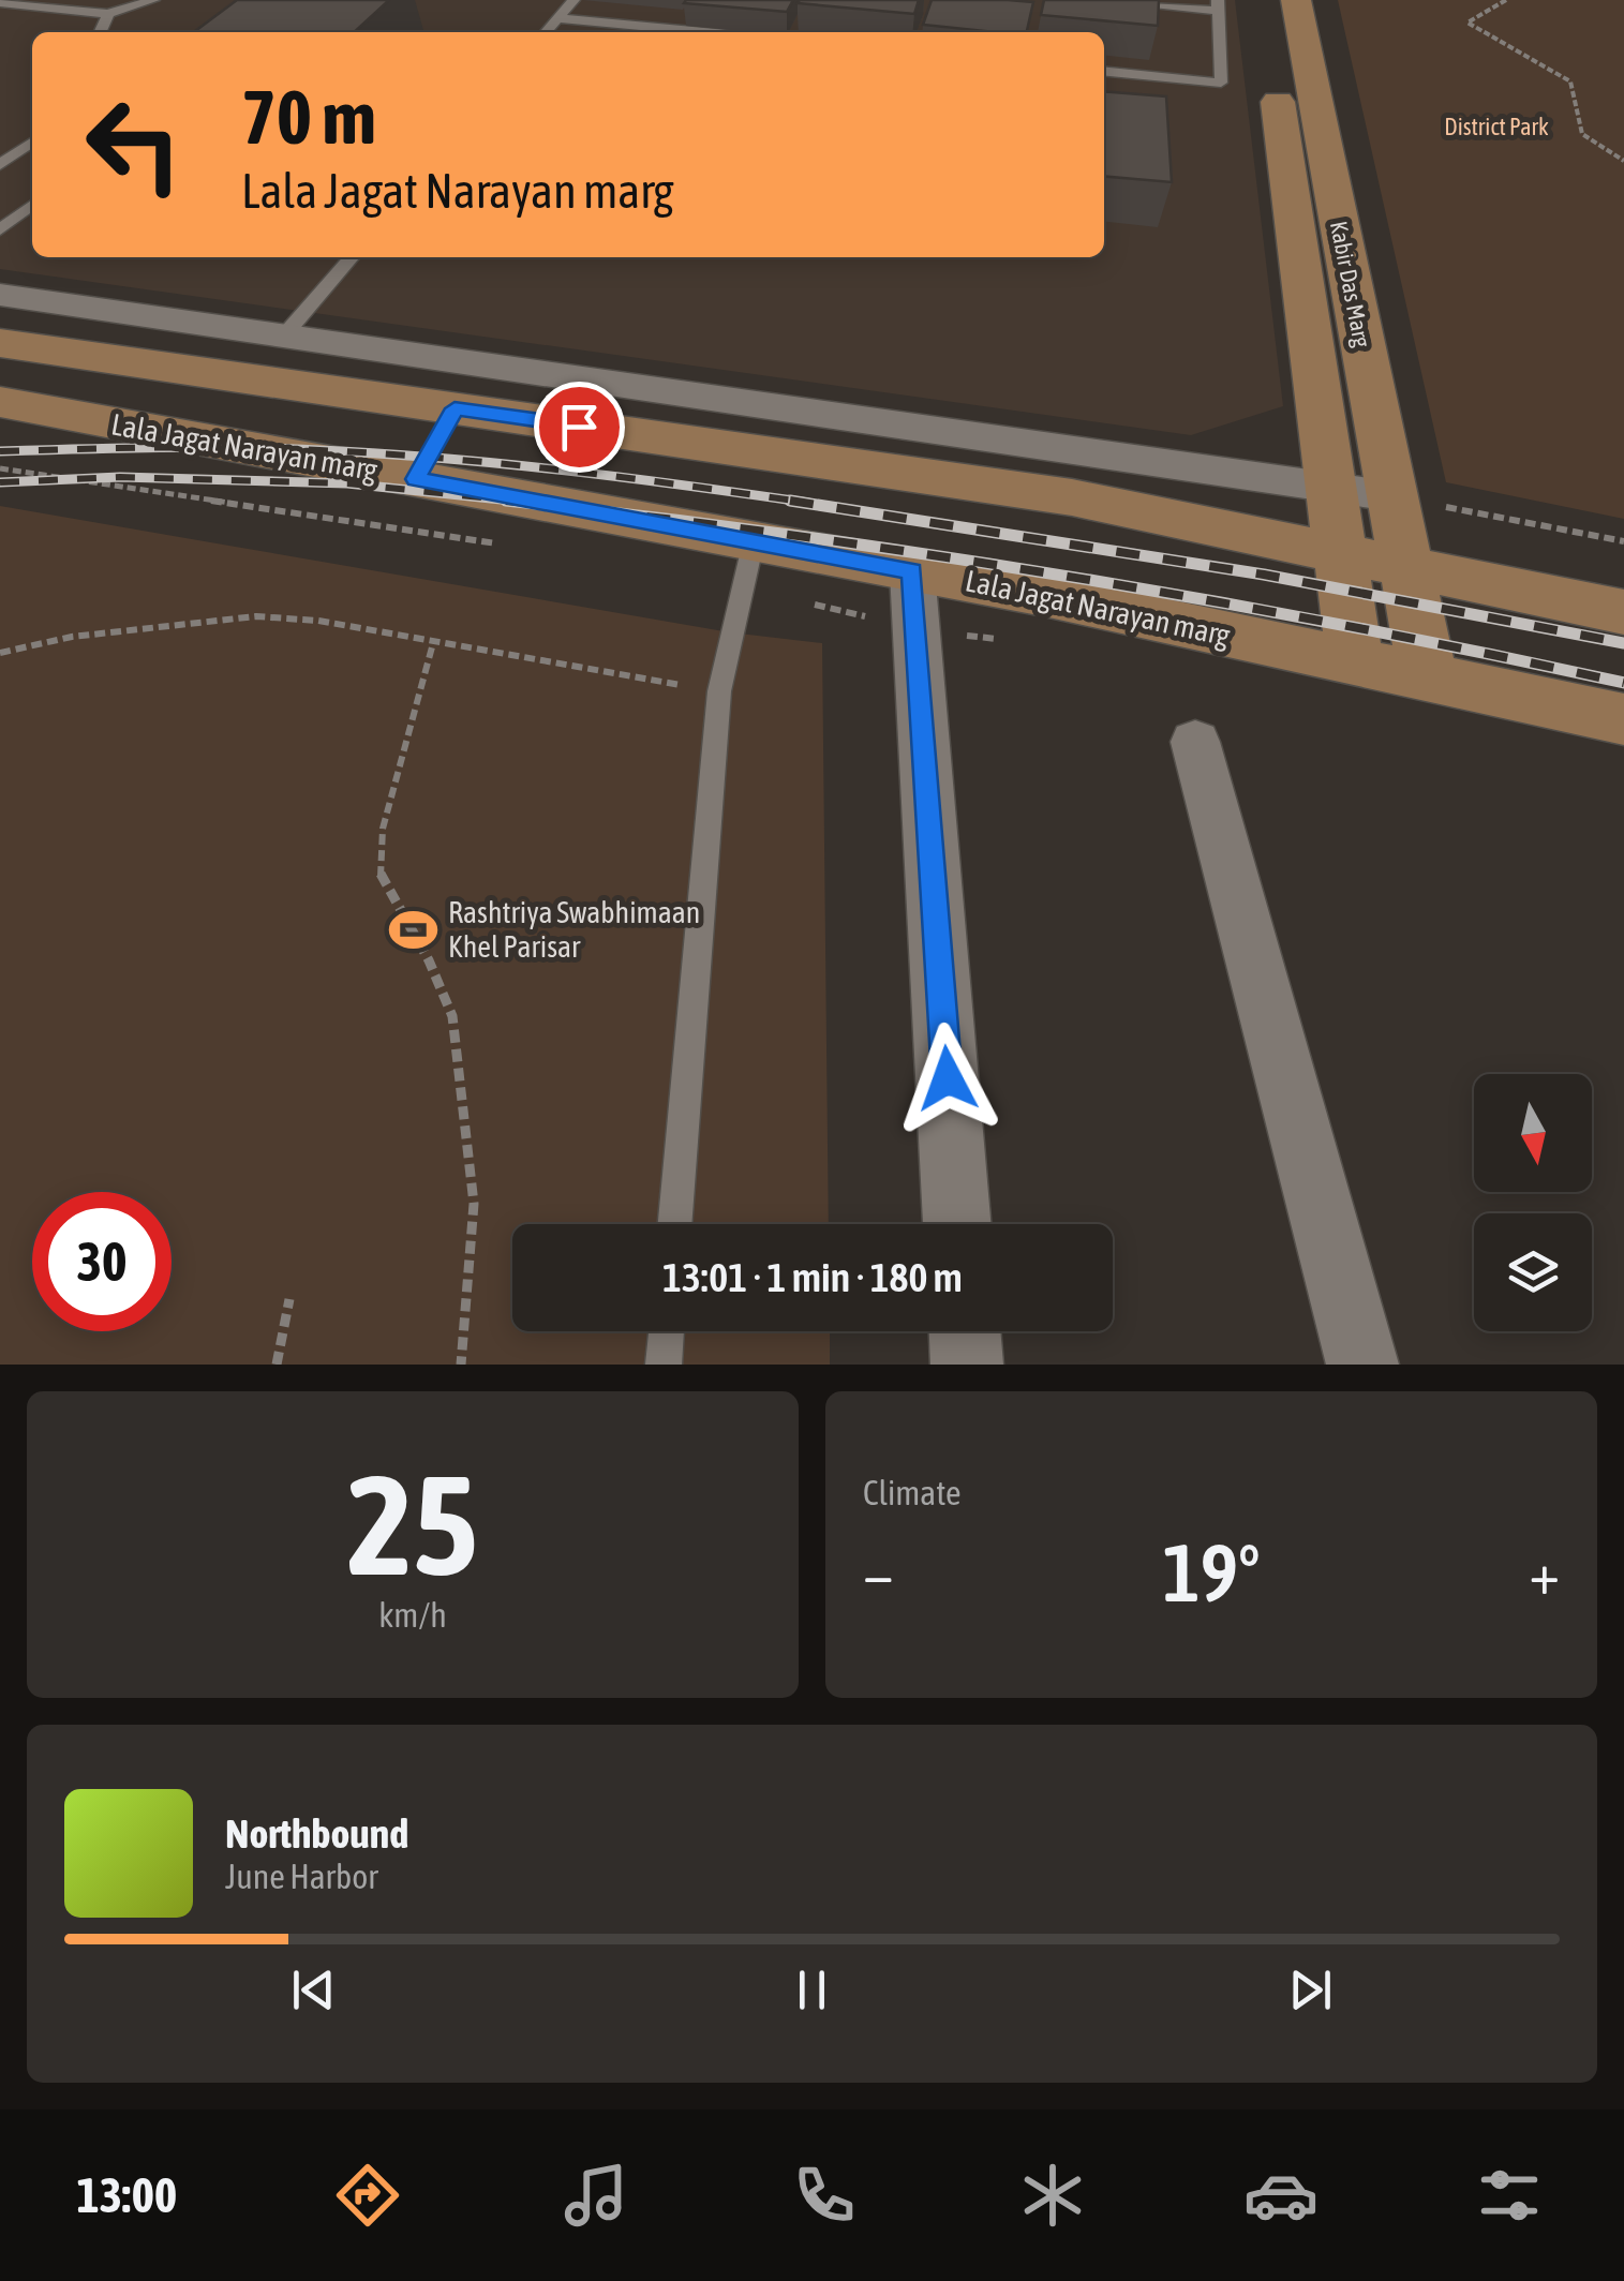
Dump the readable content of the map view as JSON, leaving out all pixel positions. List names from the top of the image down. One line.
{"streets":{"main road":["Kabir Das Marg","Lala Jagat Narayan marg"]},"crossings":[["Kabir Das Marg","Lala Jagat Narayan marg"]],"parks":["District Park"],"places":{"sports":["Rashtriya Swabhimaan Khel Parisar"]},"north":"bottom","page":{"turn":["70 m","Lala Jagat Narayan marg"],"limit":"30","trip":"13:01 · 1 min · 180 m","tile":[["25","km/h"],"Climate"],"heat":["−","19°","+"],"song":["Northbound","June Harbor"],"tabs":"13:00"}}
